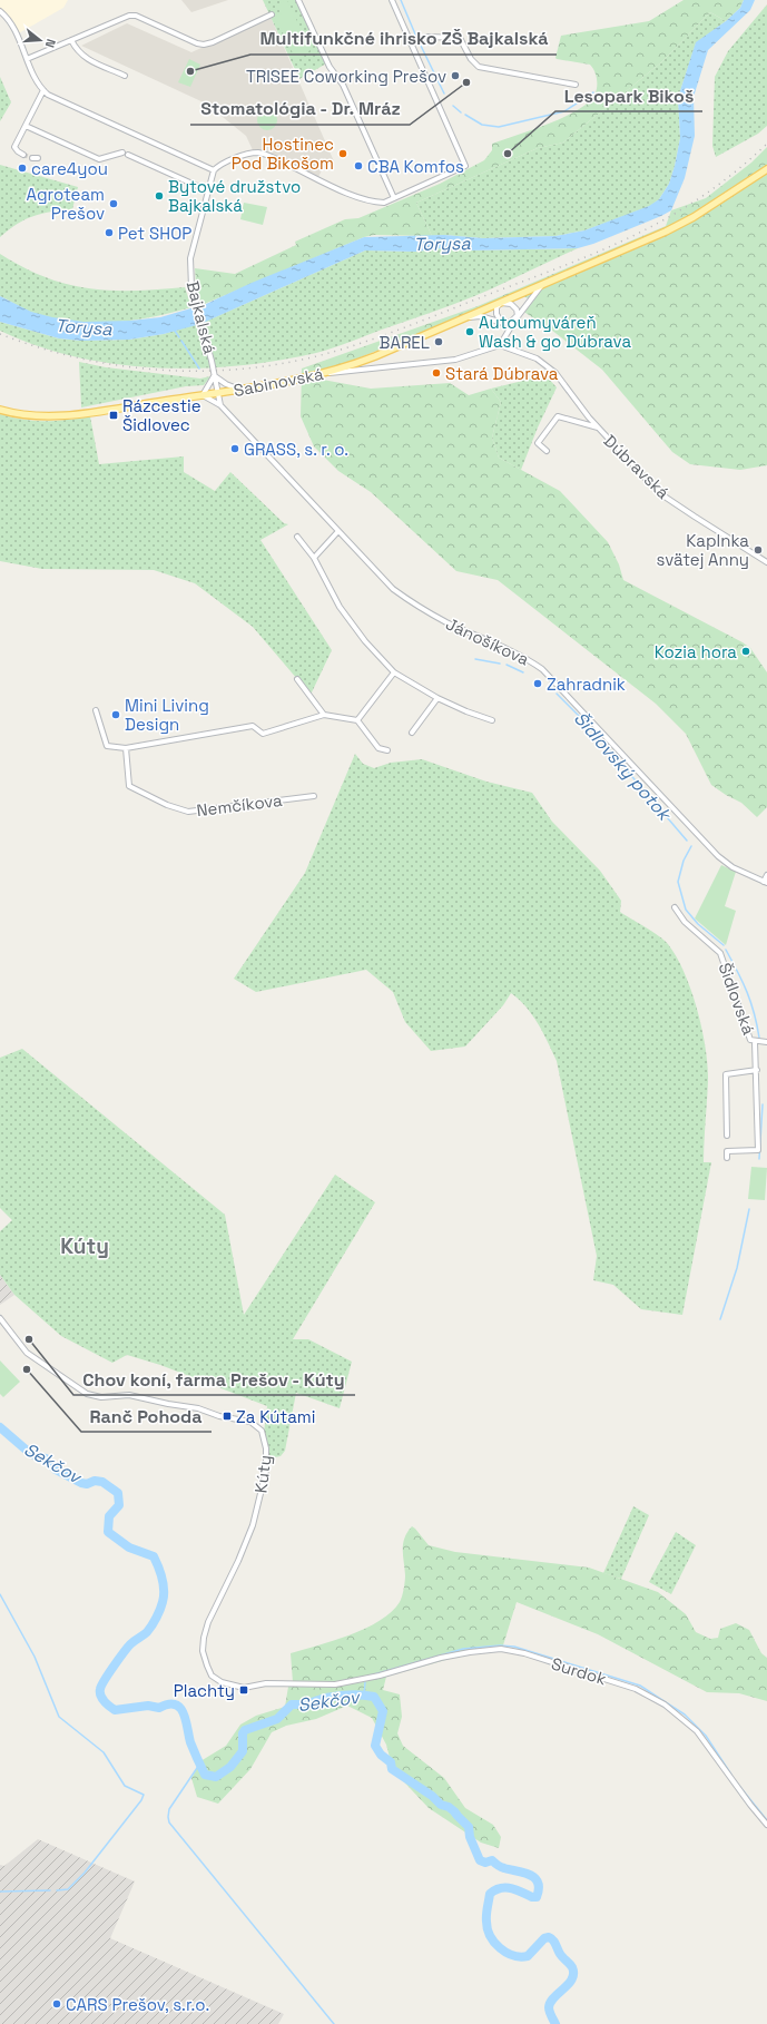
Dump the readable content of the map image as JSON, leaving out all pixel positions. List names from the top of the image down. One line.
{"streets":{"main road":["Sabinovská"],"street":["Bajkalská","Dúbravská","Jánošíkova","Nemčíkova","Šidlovská","Kúty","Surdok"]},"crossings":[["Bajkalská","Sabinovská"],["Sabinovská","Jánošíkova"],["Kúty","Surdok"]],"districts":["Kúty"],"water":["Torysa","Šidlovský potok","Sekčov"],"places":{"other":["Multifunkčné ihrisko ZŠ Bajkalská","TRISEE Coworking Prešov","Stomatológia - Dr. Mráz","Hostinec Pod Bikošom","Lesopark Bikoš","CBA Komfos","care4you","Bytové družstvo Bajkalská","Agroteam Prešov","Pet SHOP","Autoumyváreň Wash & go Dúbrava","BAREL","Stará Dúbrava","GRASS, s. r. o.","Kaplnka svätej Anny","Kozia hora","Zahradnik","Mini Living Design","Chov koní, farma Prešov - Kúty","Ranč Pohoda","CARS Prešov, s.r.o."],"transit":["Rázcestie Šidlovec","Za Kútami","Plachty"]},"north":"right"}
